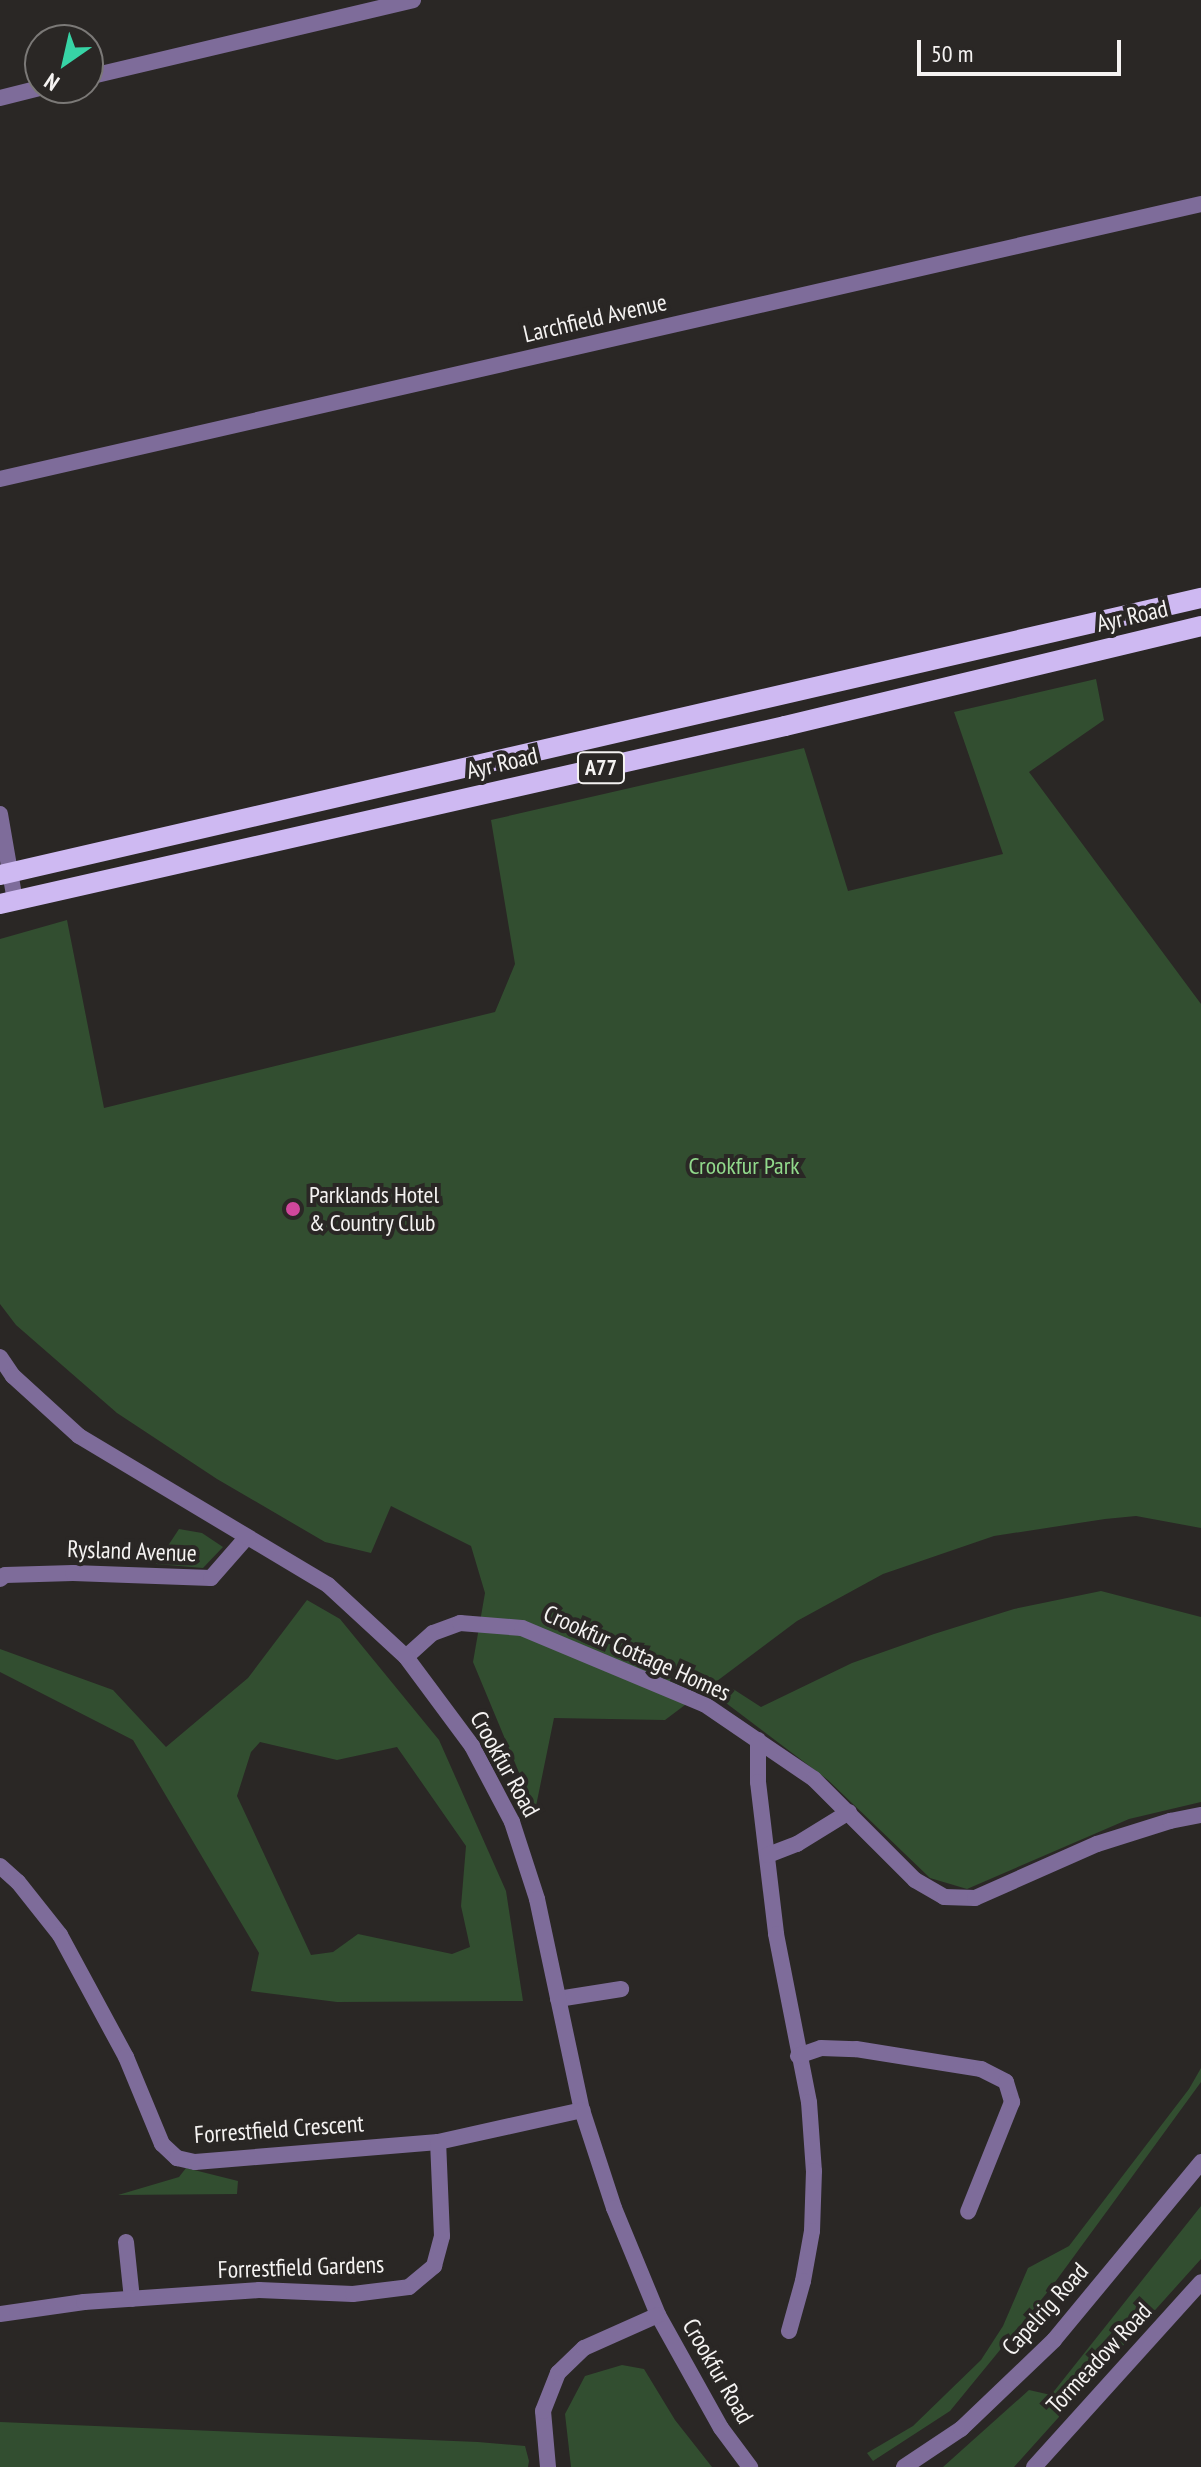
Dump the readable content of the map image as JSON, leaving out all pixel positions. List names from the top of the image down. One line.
{"streets":{"main road":["Ayr Road","A77"],"street":["Larchfield Avenue","Rysland Avenue","Crookfur Cottage Homes","Crookfur Road","Forrestfield Crescent","Forrestfield Gardens","Capelrig Road","Tormeadow Road"]},"crossings":[["Rysland Avenue","Crookfur Road"],["Crookfur Cottage Homes","Crookfur Road"],["Crookfur Road","Forrestfield Crescent"],["Forrestfield Crescent","Forrestfield Gardens"]],"parks":["Crookfur Park"],"places":["Parklands Hotel & Country Club"],"scale_bar":"50 m","north":"bottom left"}
